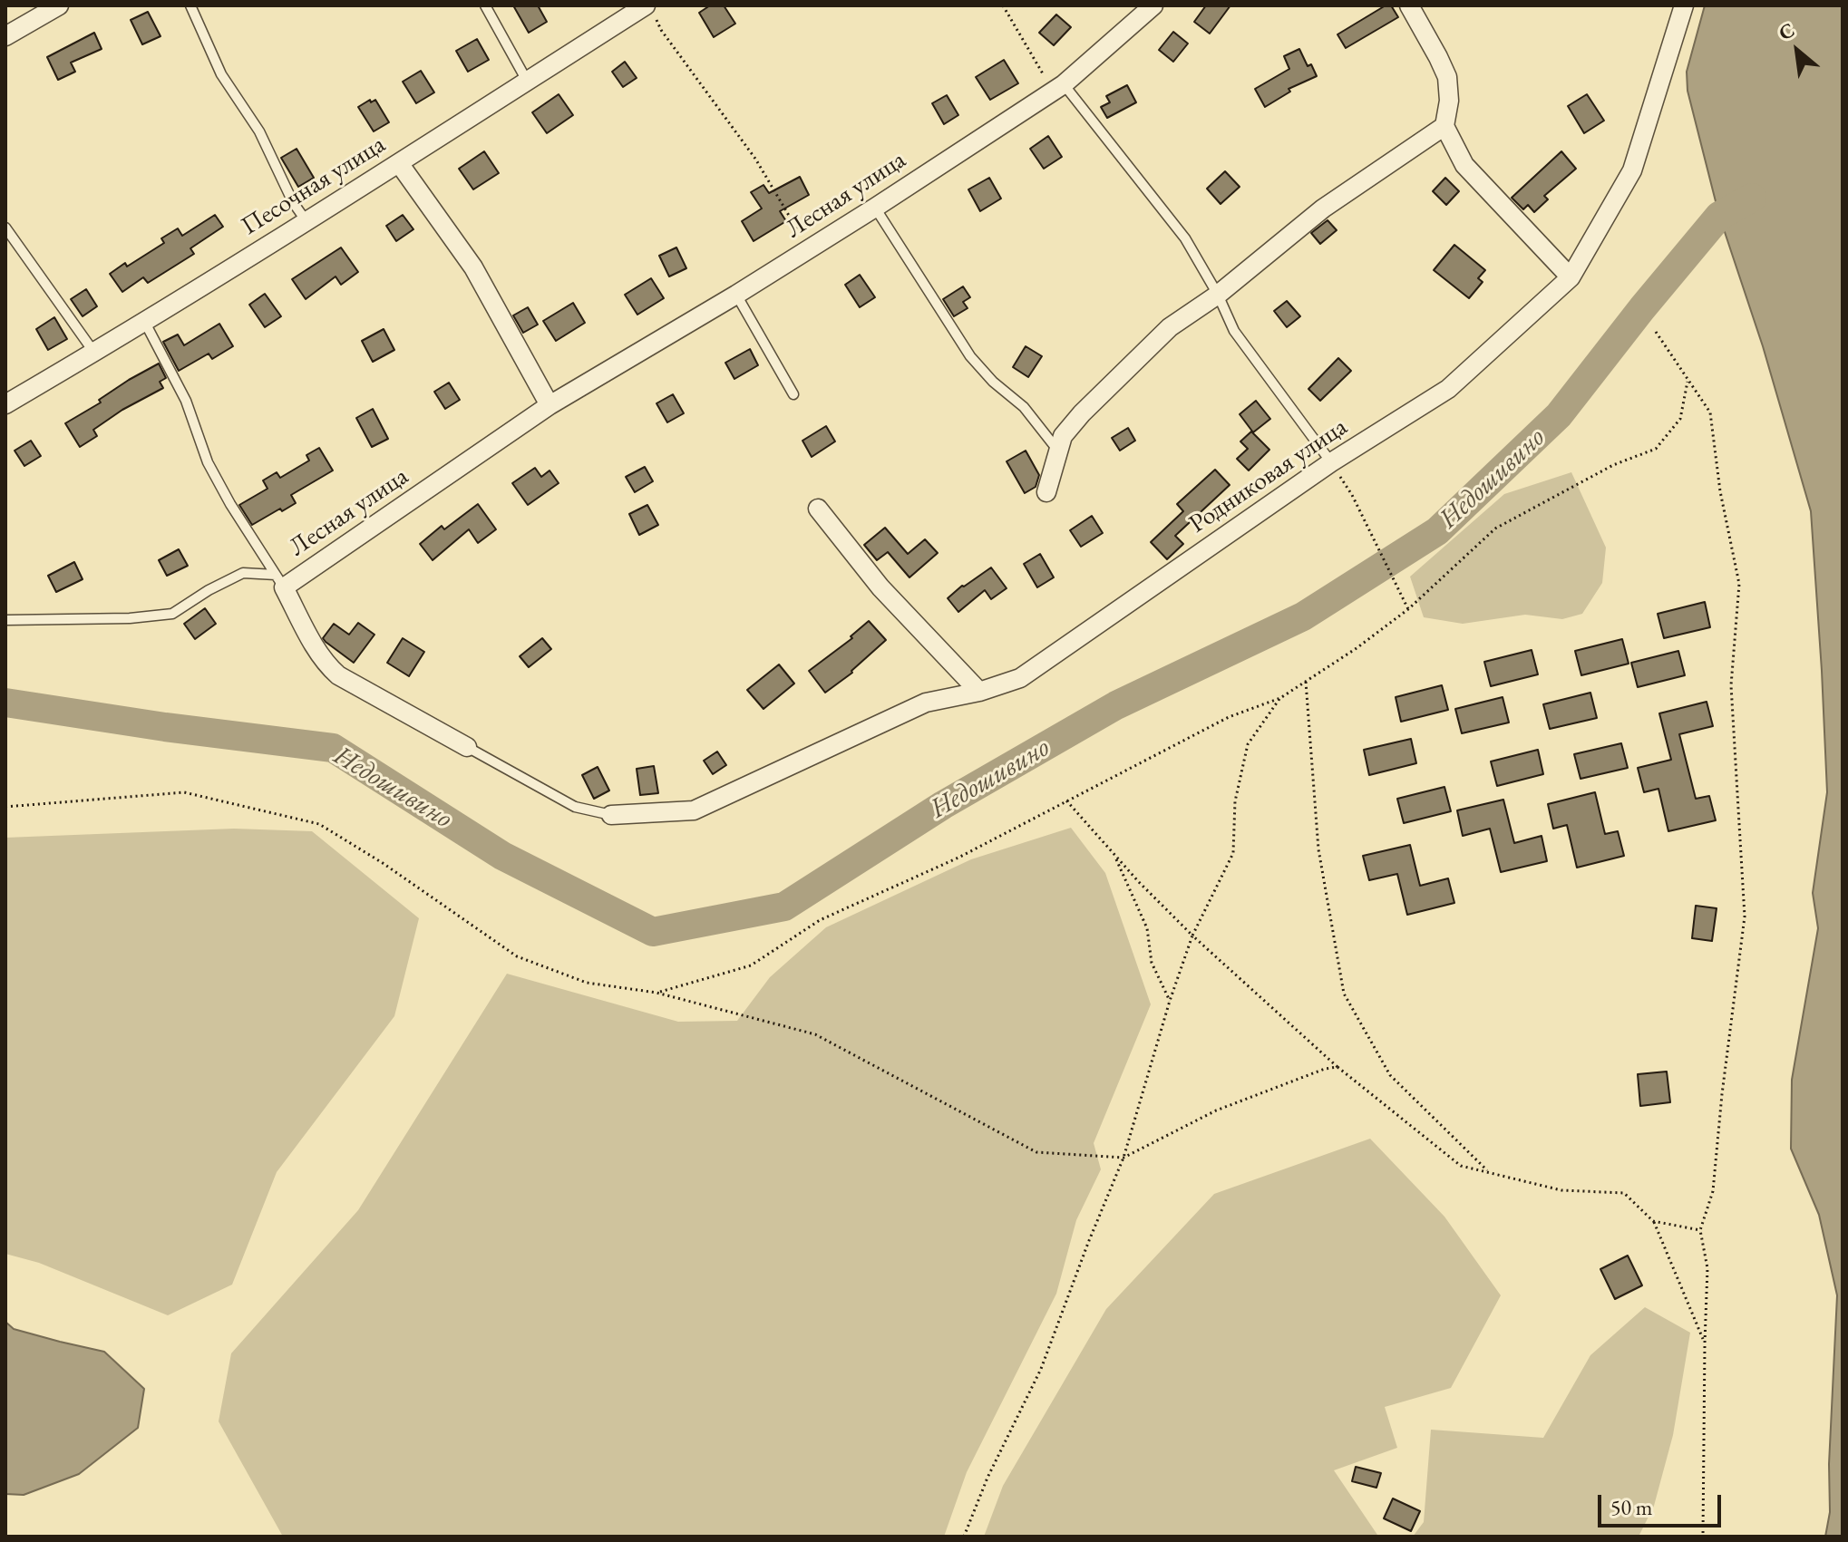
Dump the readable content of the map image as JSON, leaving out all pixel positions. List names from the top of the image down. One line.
{"streets":{"street":["Песочная улица","Лесная улица","Родниковая улица"]},"water":["Недошивино"],"scale_bar":"50 m","north":"top left"}
